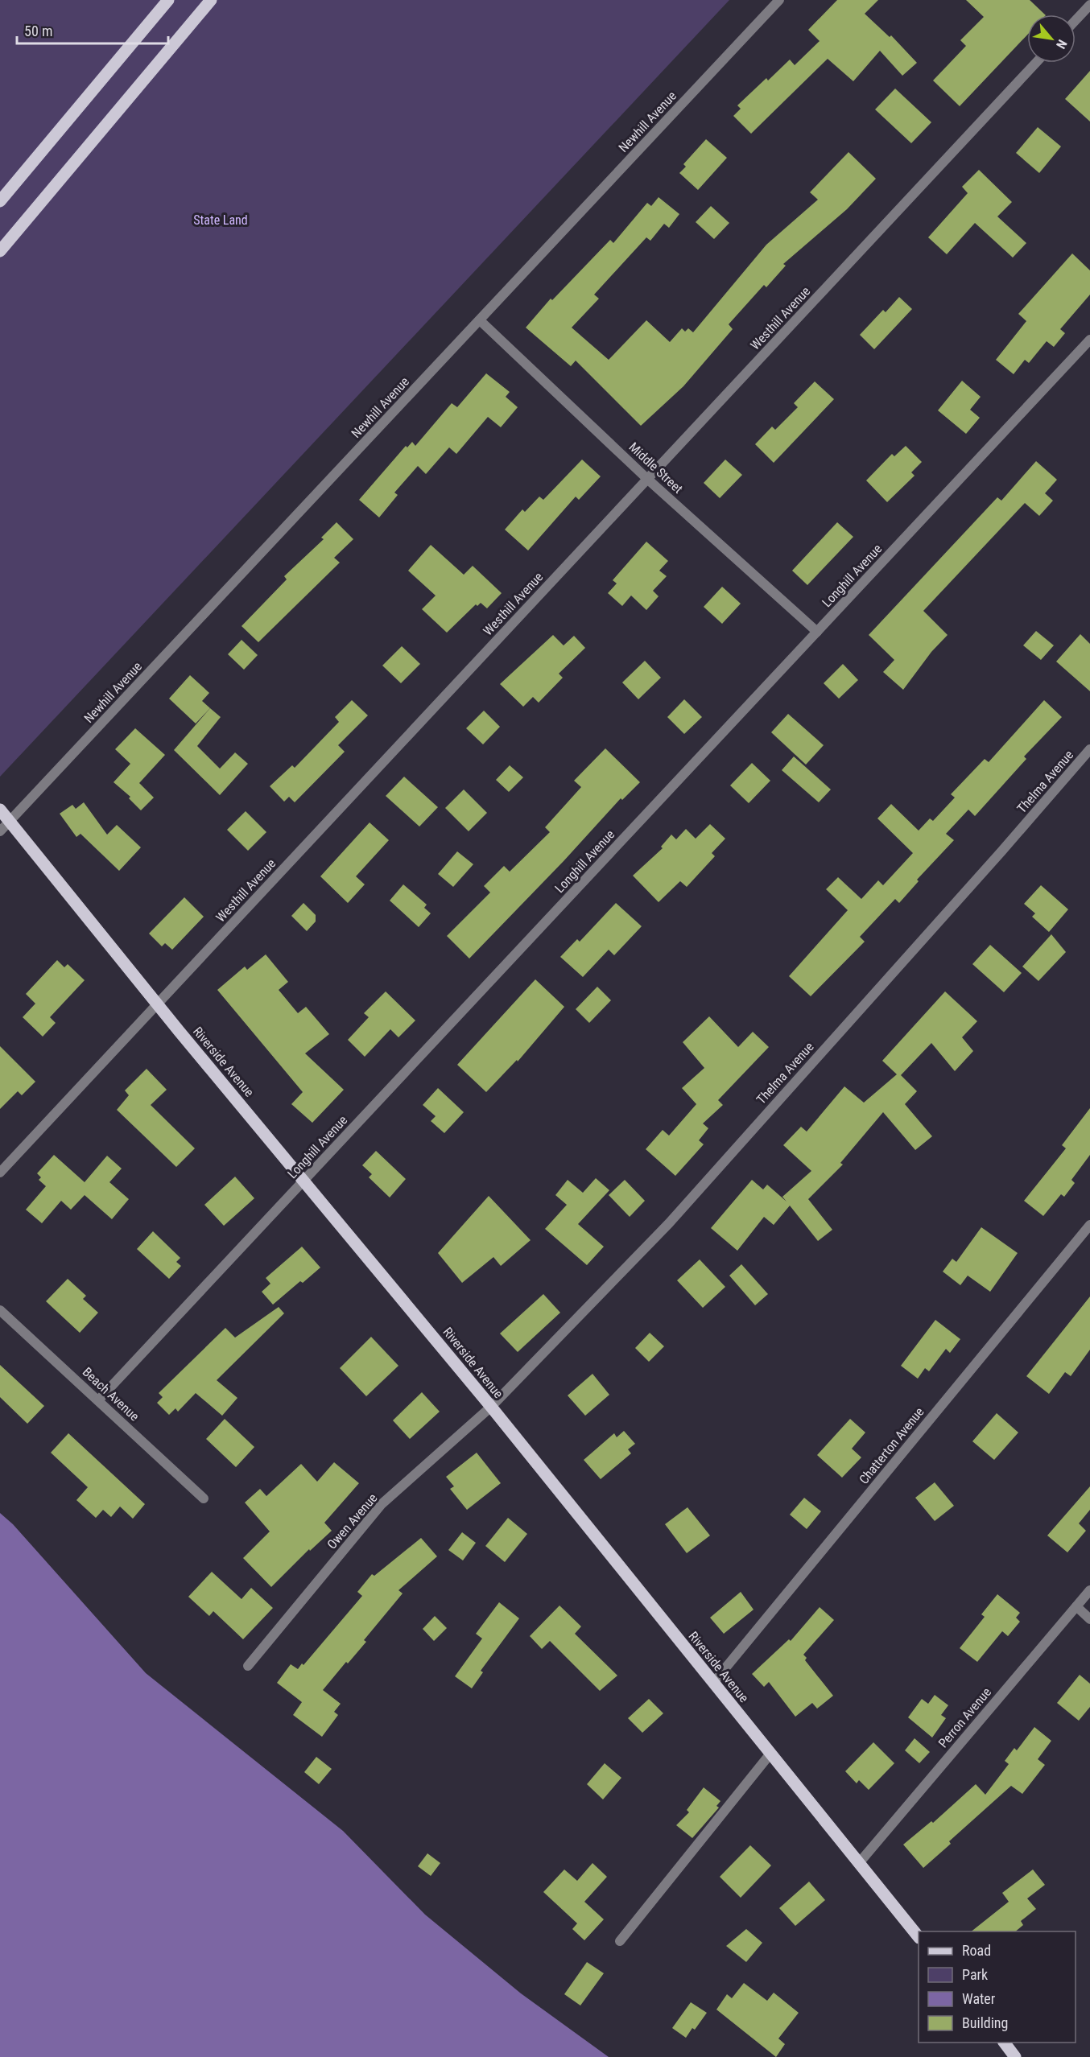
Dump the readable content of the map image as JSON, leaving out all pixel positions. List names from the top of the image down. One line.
{"streets":{"main road":["Riverside Avenue"],"street":["Newhill Avenue","Westhill Avenue","Middle Street","Longhill Avenue","Thelma Avenue","Beach Avenue","Chatterton Avenue","Owen Avenue","Perron Avenue"]},"crossings":[["Newhill Avenue","Middle Street"],["Newhill Avenue","Riverside Avenue"],["Westhill Avenue","Middle Street"],["Westhill Avenue","Riverside Avenue"],["Middle Street","Longhill Avenue"],["Longhill Avenue","Riverside Avenue"],["Longhill Avenue","Beach Avenue"],["Thelma Avenue","Riverside Avenue"],["Thelma Avenue","Owen Avenue"],["Riverside Avenue","Chatterton Avenue"],["Riverside Avenue","Owen Avenue"],["Riverside Avenue","Perron Avenue"]],"parks":["State Land"],"legend":["Road","Park","Water","Building"],"scale_bar":"50 m","north":"bottom right"}
